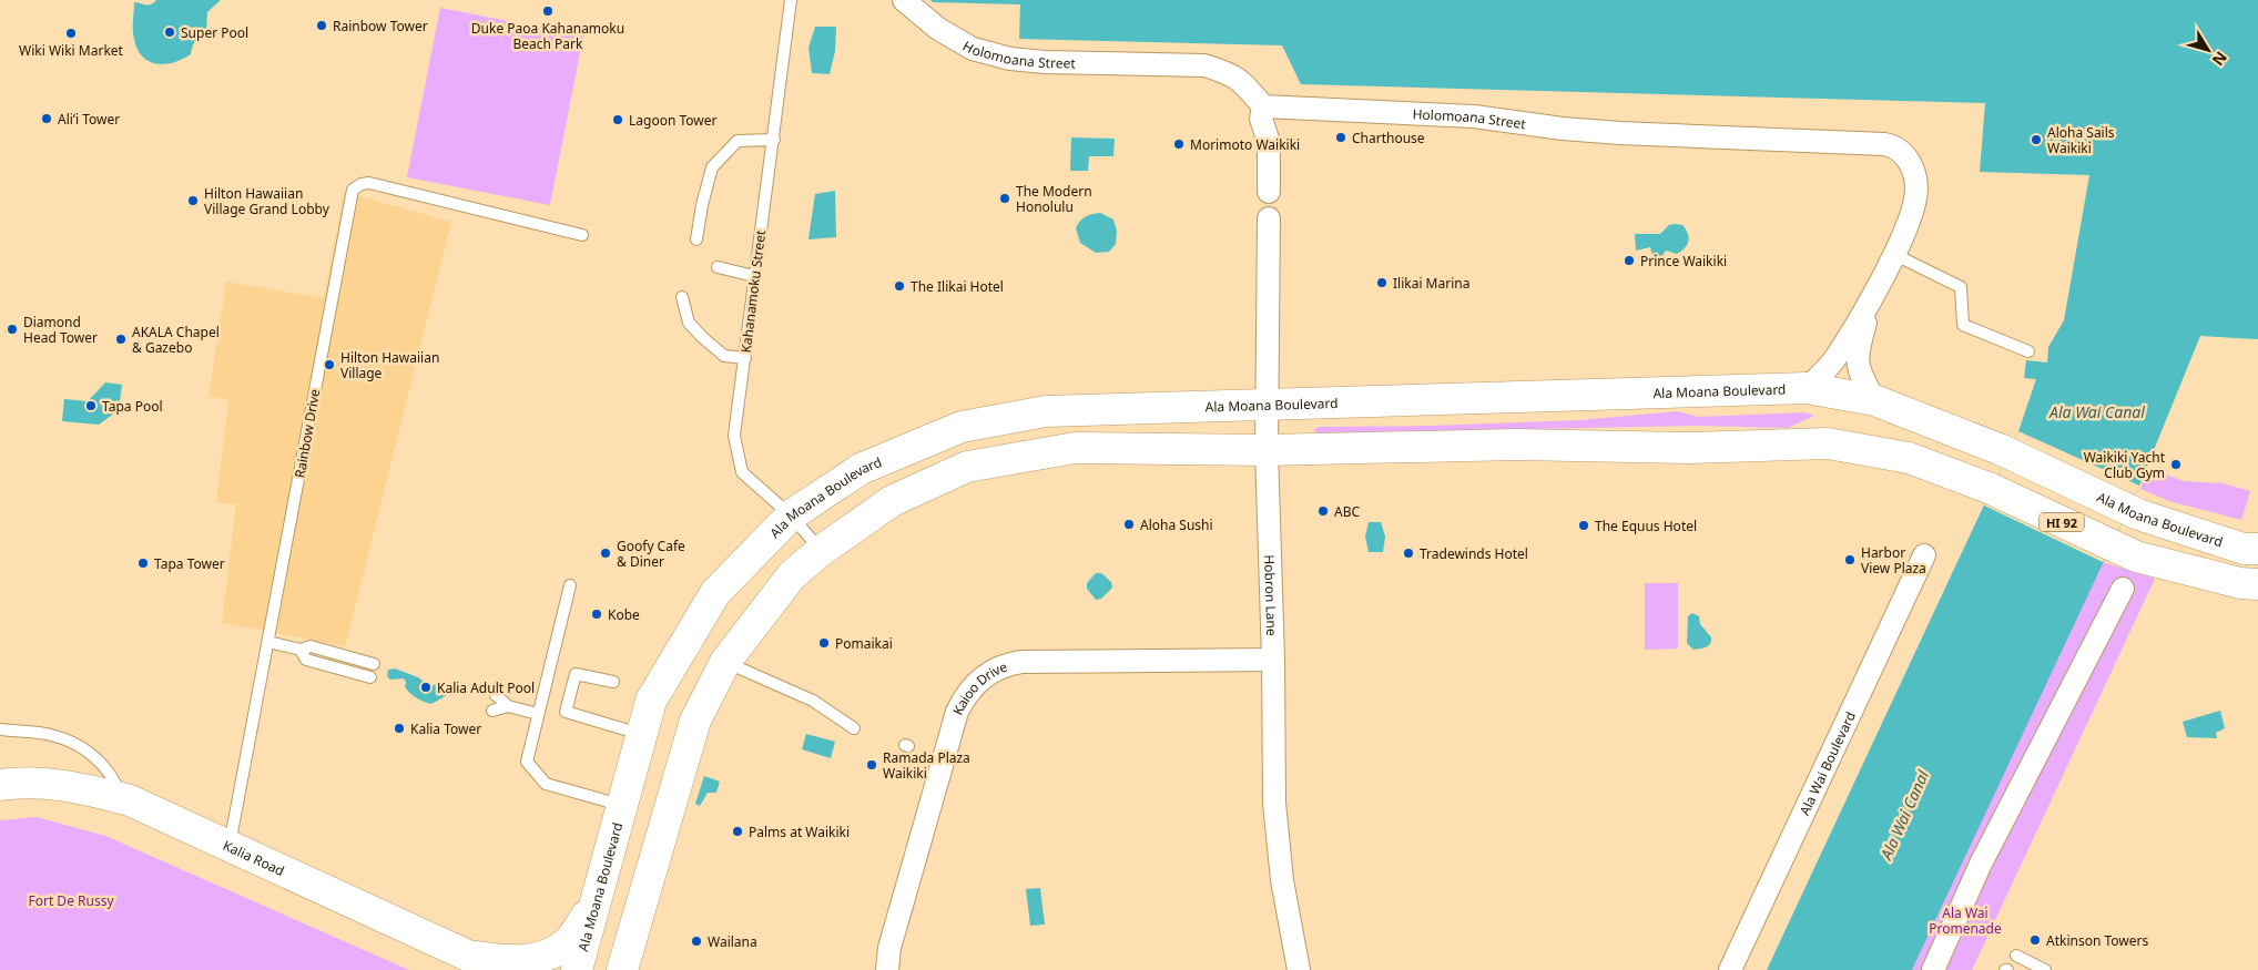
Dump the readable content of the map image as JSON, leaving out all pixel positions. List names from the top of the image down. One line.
{"streets":{"main road":["Ala Moana Boulevard","HI 92","Kalia Road"],"street":["Holomoana Street","Hobron Lane","Kaioo Drive","Ala Wai Boulevard"],"lane":["Kahanamoku Street","Rainbow Drive"]},"crossings":[["Holomoana Street","Ala Moana Boulevard"],["Kahanamoku Street","Ala Moana Boulevard"],["Kahanamoku Street","HI 92"],["Ala Moana Boulevard","Hobron Lane"],["Rainbow Drive","Kalia Road"],["HI 92","Hobron Lane"],["Hobron Lane","Kaioo Drive"]],"water":["Ala Wai Canal"],"parks":["Fort De Russy","Ala Wai Promenade"],"places":["Duke Paoa Kahanamoku Beach Park","Rainbow Tower","Super Pool","Wiki Wiki Market","Aliʻi Tower","Lagoon Tower","Charthouse","Aloha Sails Waikiki","Morimoto Waikiki","The Modern Honolulu","Hilton Hawaiian Village Grand Lobby","Prince Waikiki","Ilikai Marina","The Ilikai Hotel","Diamond Head Tower","AKALA Chapel & Gazebo","Hilton Hawaiian Village","Tapa Pool","Waikiki Yacht Club Gym","ABC","Aloha Sushi","The Equus Hotel","Goofy Cafe & Diner","Tradewinds Hotel","Harbor View Plaza","Tapa Tower","Kobe","Pomaikai","Kalia Adult Pool","Kalia Tower","Ramada Plaza Waikiki","Palms at Waikiki","Atkinson Towers","Wailana"],"north":"bottom right"}
